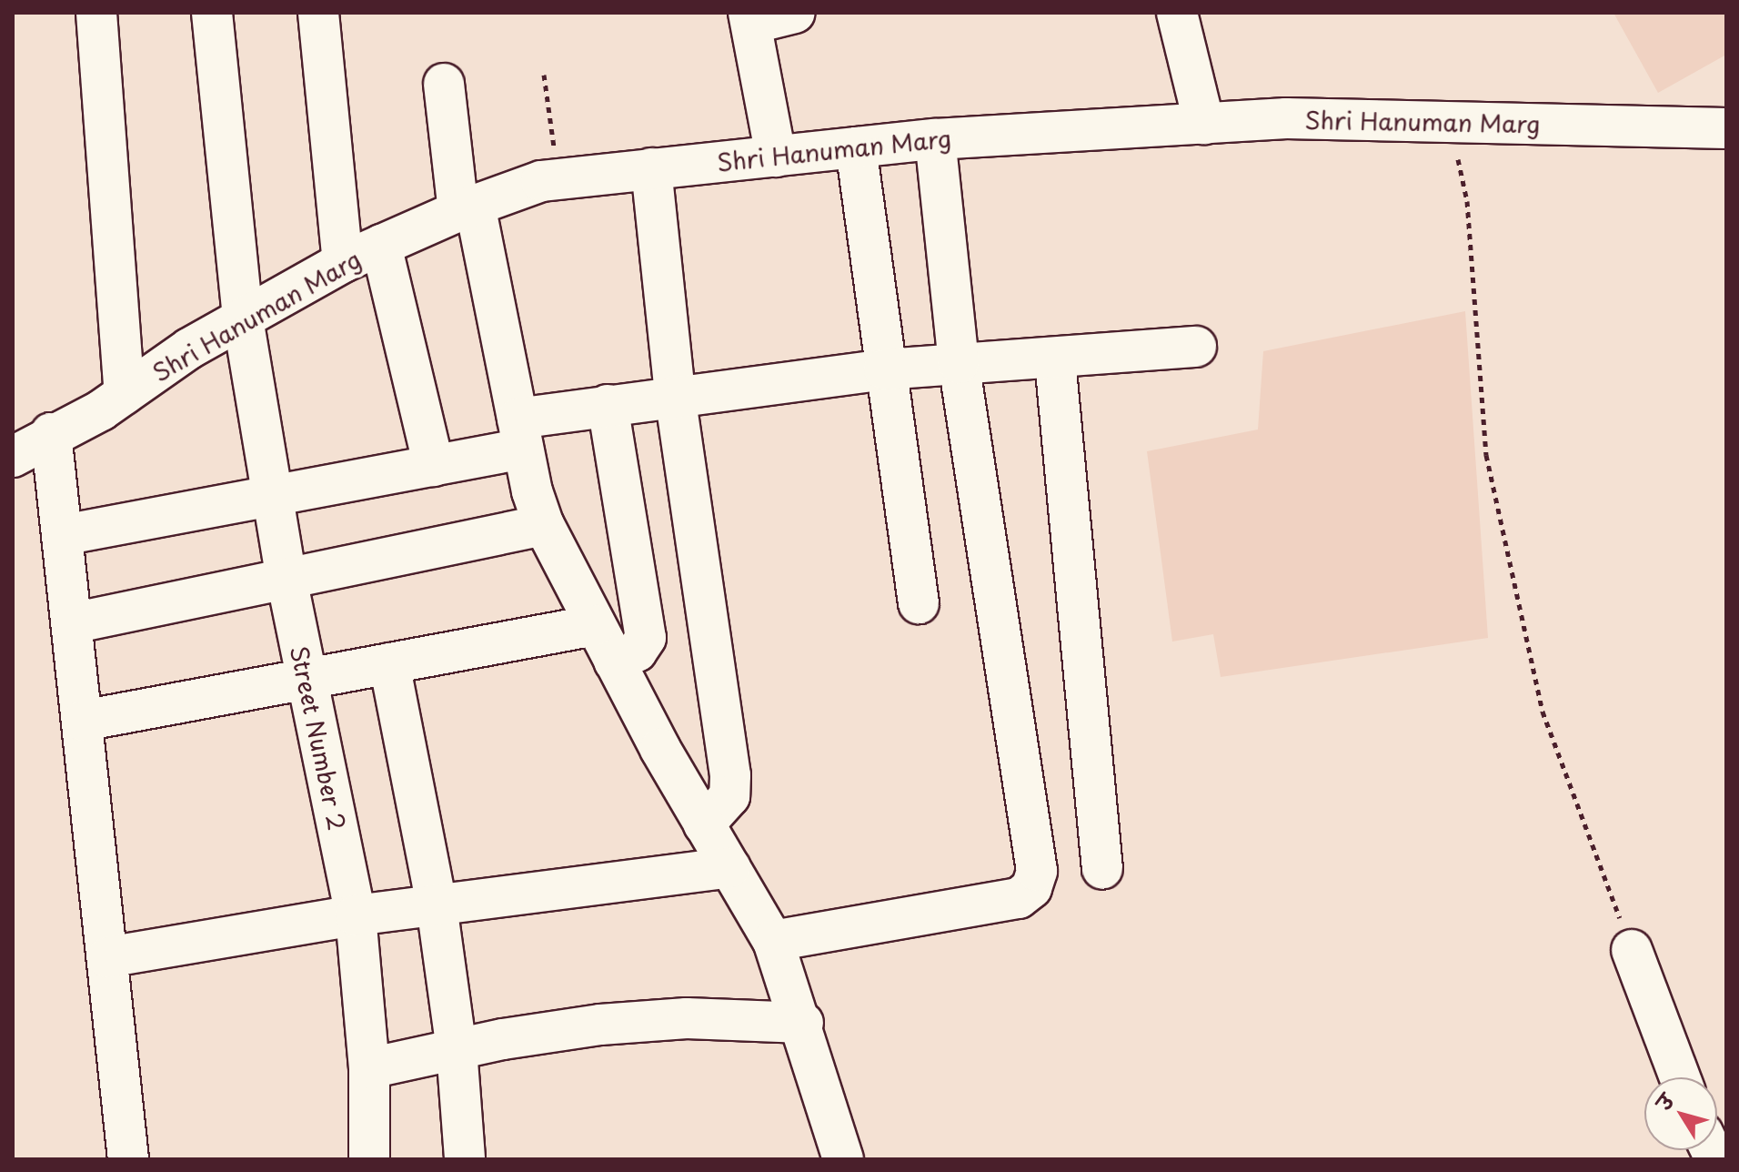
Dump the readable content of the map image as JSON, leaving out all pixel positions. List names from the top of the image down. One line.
{"streets":{"street":["Shri Hanuman Marg","Street Number 2"]},"crossings":[["Shri Hanuman Marg","Street Number 2"]],"north":"top left"}
